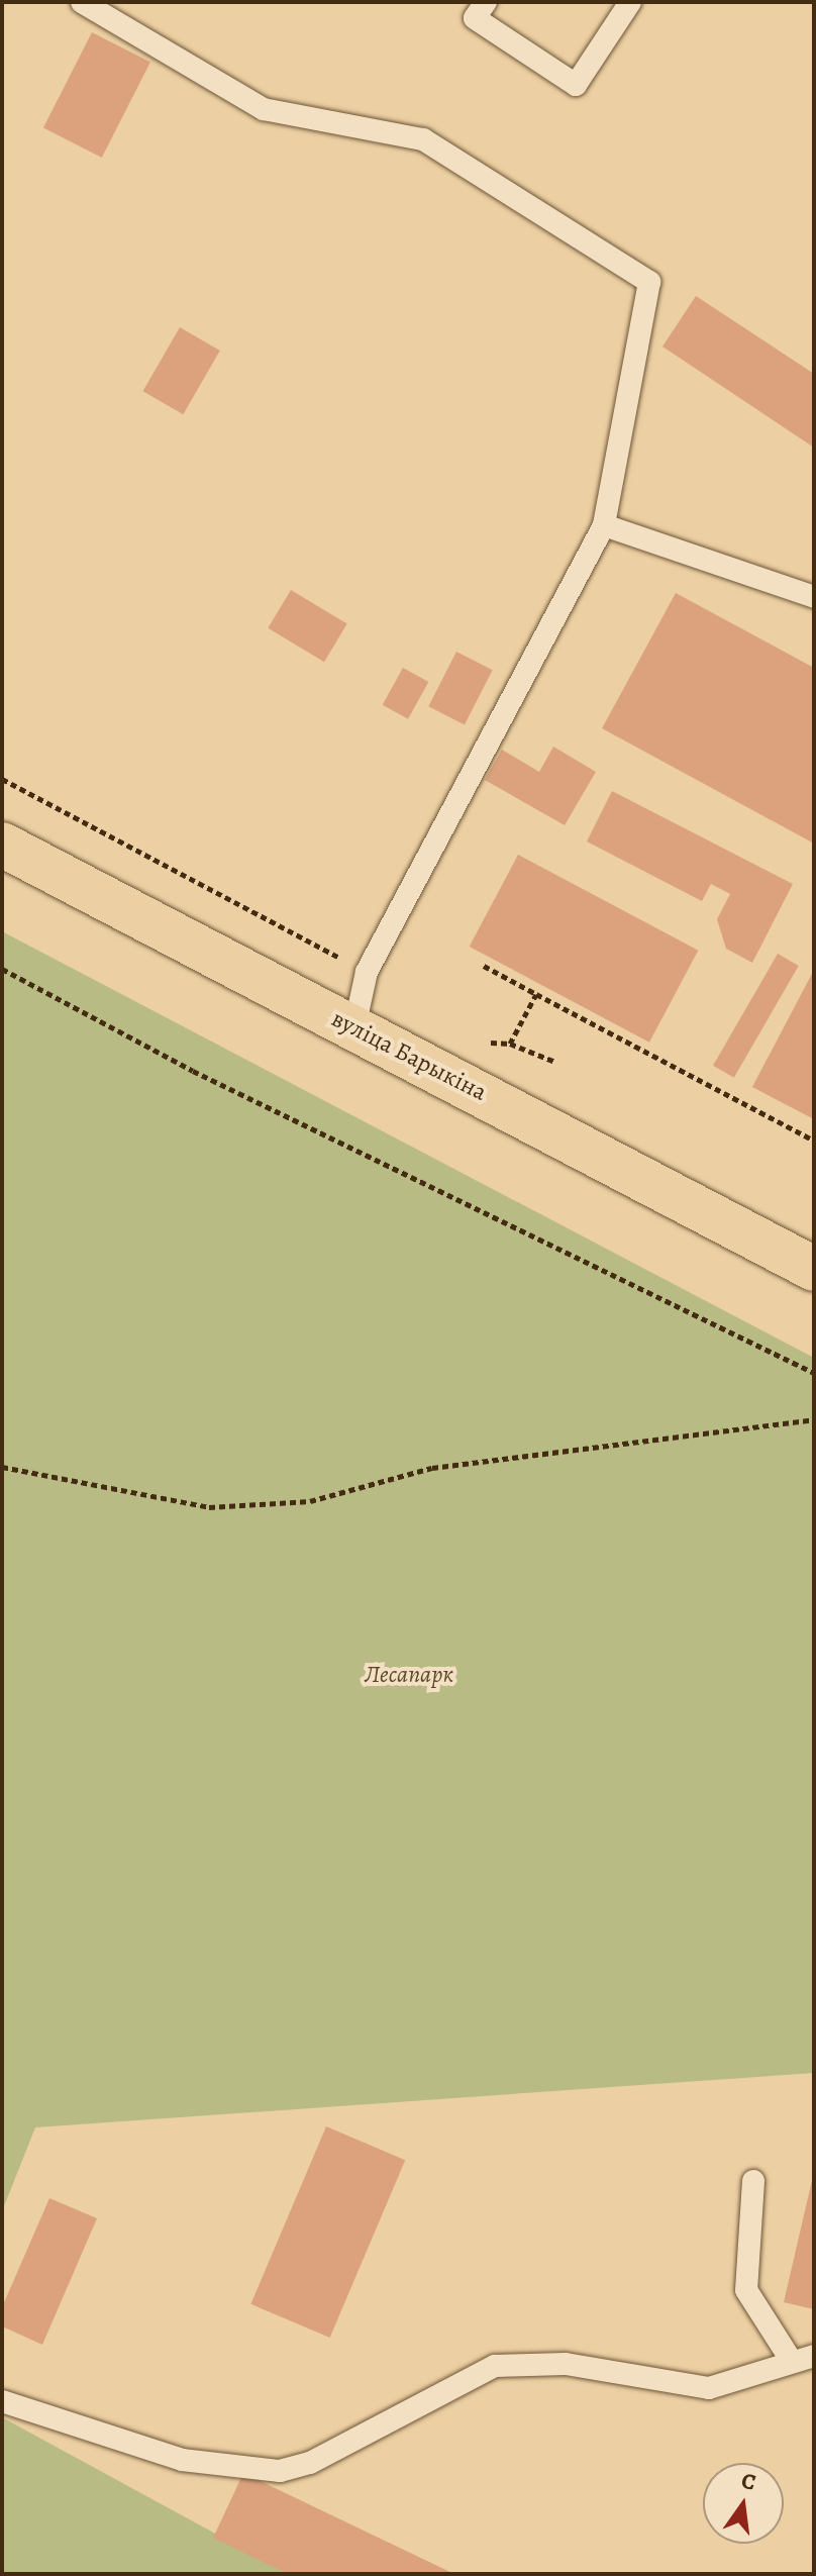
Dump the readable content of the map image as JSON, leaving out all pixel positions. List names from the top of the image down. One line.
{"streets":{"main road":["вуліца Барыкіна"]},"parks":["Лесапарк"],"north":"top"}
